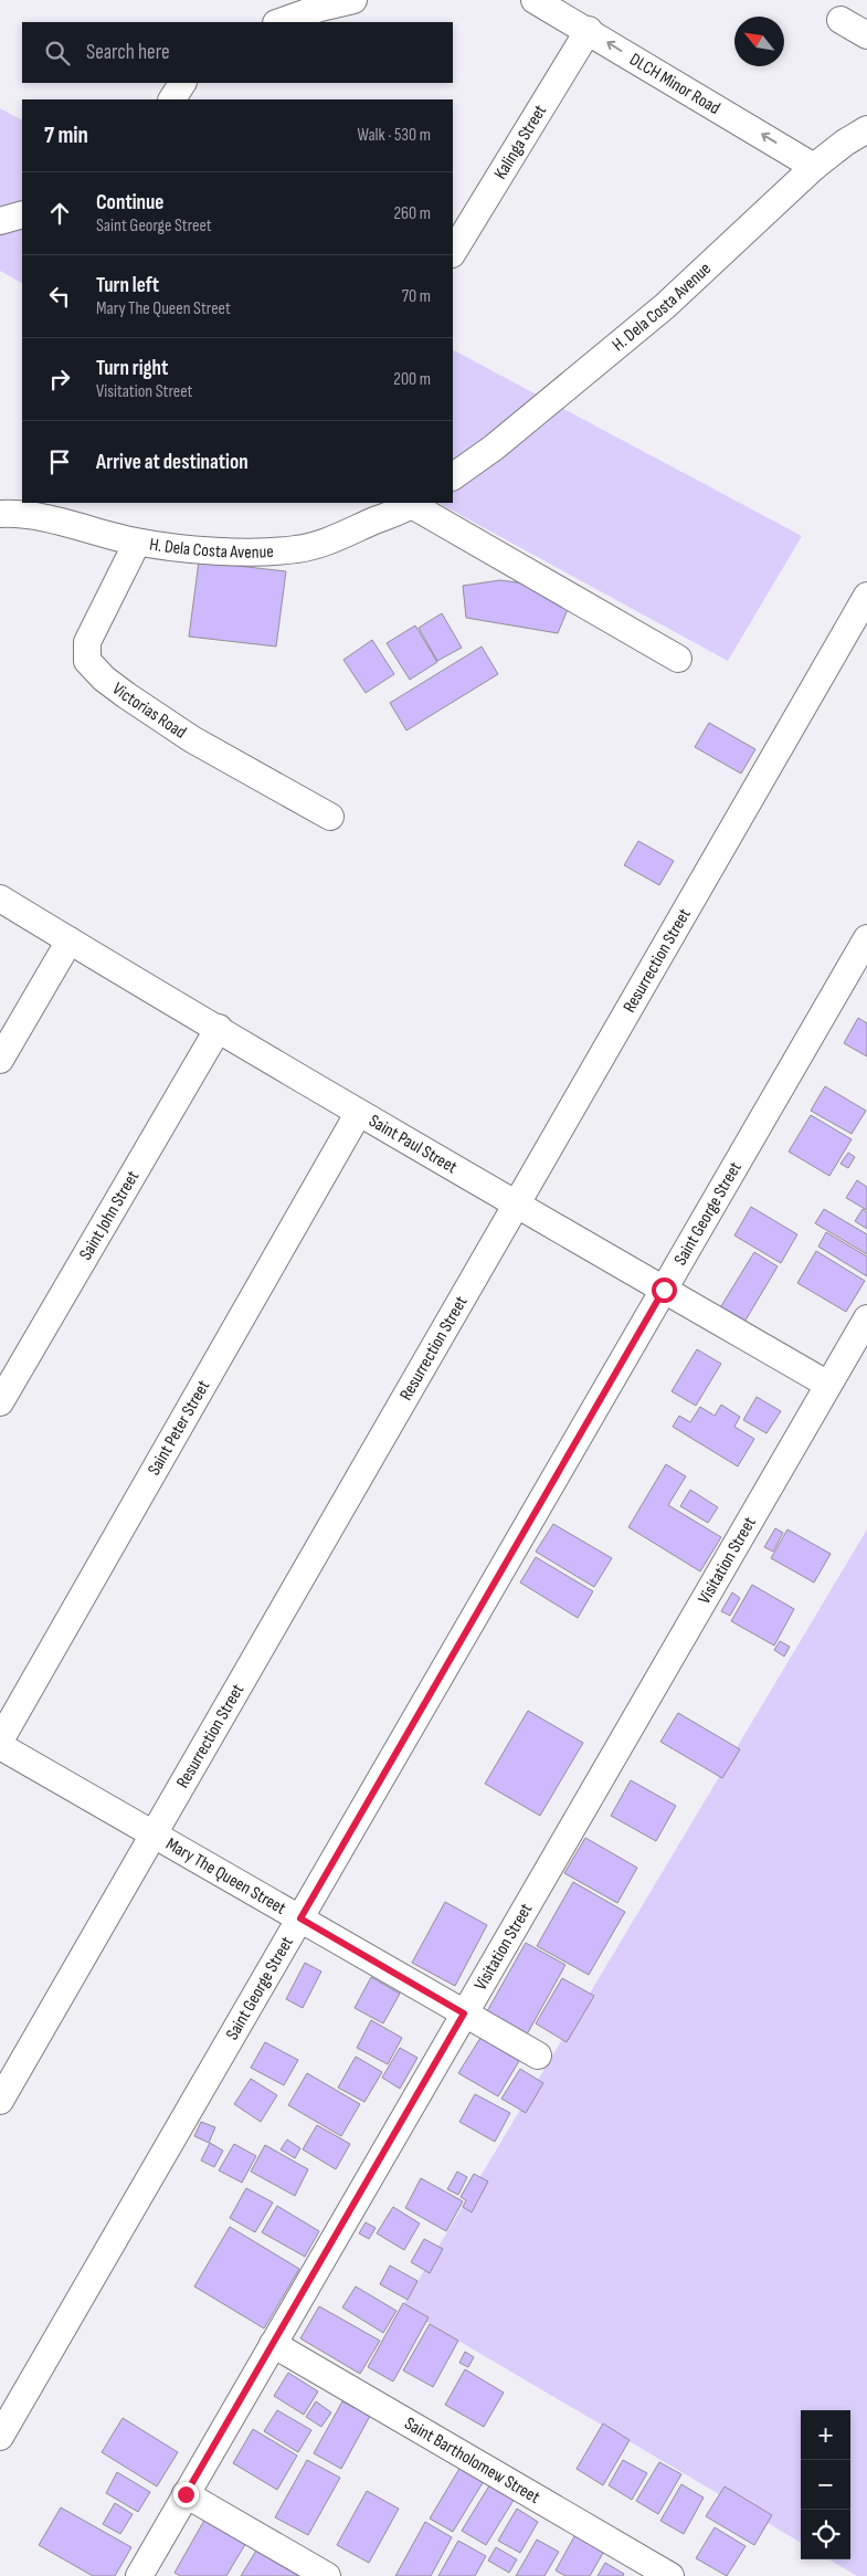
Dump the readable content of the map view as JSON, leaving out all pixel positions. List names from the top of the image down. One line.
{"streets":{"street":["DLCH Minor Road","Kalinga Street","H. Dela Costa Avenue","Victorias Road","Resurrection Street","Saint Paul Street","Saint John Street","Saint George Street","Saint Peter Street","Visitation Street","Mary The Queen Street","Saint Bartholomew Street"]},"crossings":[["DLCH Minor Road","Kalinga Street"],["DLCH Minor Road","H. Dela Costa Avenue"],["H. Dela Costa Avenue","Victorias Road"],["Resurrection Street","Saint Paul Street"],["Resurrection Street","Mary The Queen Street"],["Saint Paul Street","Saint John Street"],["Saint Paul Street","Saint George Street"],["Saint Paul Street","Saint Peter Street"],["Saint Paul Street","Visitation Street"],["Saint George Street","Mary The Queen Street"],["Visitation Street","Mary The Queen Street"],["Visitation Street","Saint Bartholomew Street"]],"one_way":["DLCH Minor Road"],"north":"top left","page":{"search":"Search here","heading":["7 min","Walk · 530 m"],"list":[["Continue","Saint George Street","260 m"],["Turn left","Mary The Queen Street","70 m"],["Turn right","Visitation Street","200 m"],"Arrive at destination"],"map_buttons":["+","−"]}}
